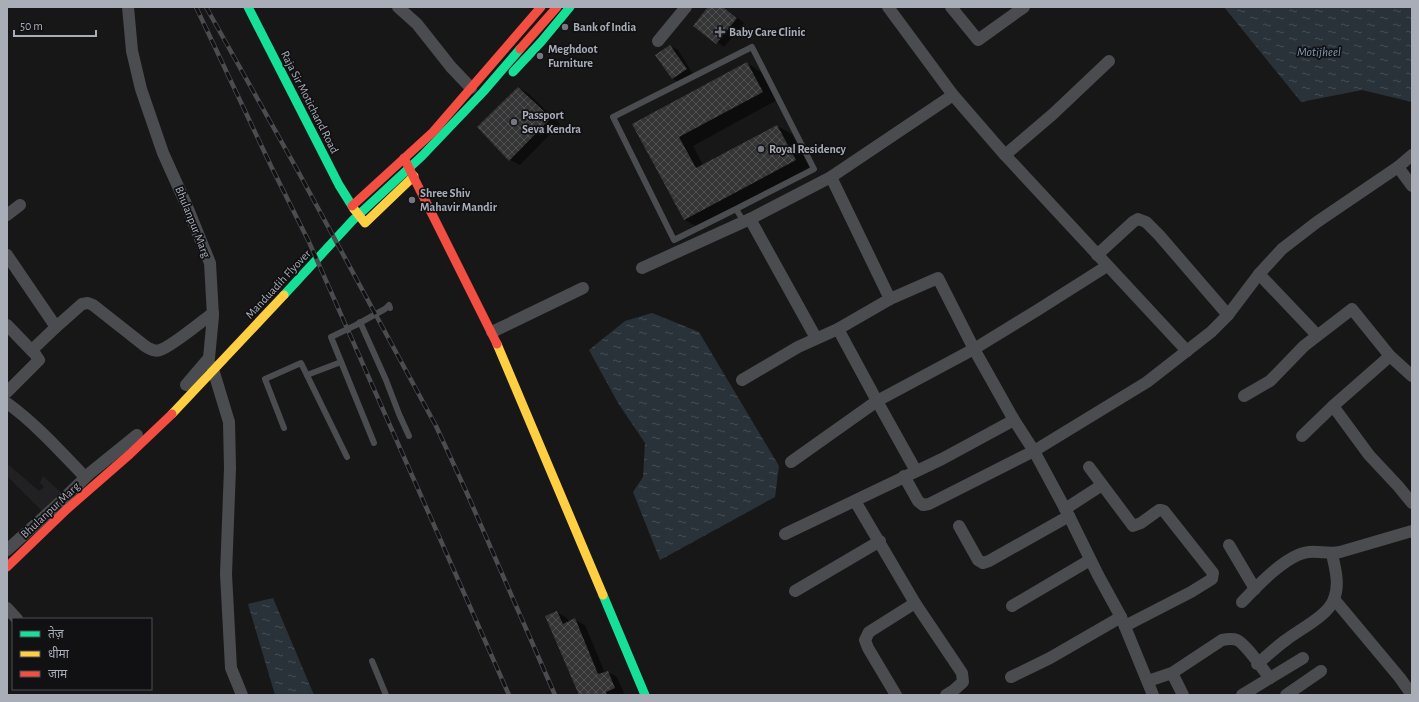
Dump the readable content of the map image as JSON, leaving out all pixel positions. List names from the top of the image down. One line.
{"streets":{"street":["Raja Sir Motichand Road","Bhulanpur Marg","Manduadih Flyover"]},"water":["Motijheel"],"places":{"other":["Bank of India","Meghdoot Furniture","Passport Seva Kendra","Royal Residency","Shree Shiv Mahavir Mandir"],"health":["Baby Care Clinic"]},"legend":["तेज़","धीमा","जाम"],"scale_bar":"50 m"}
